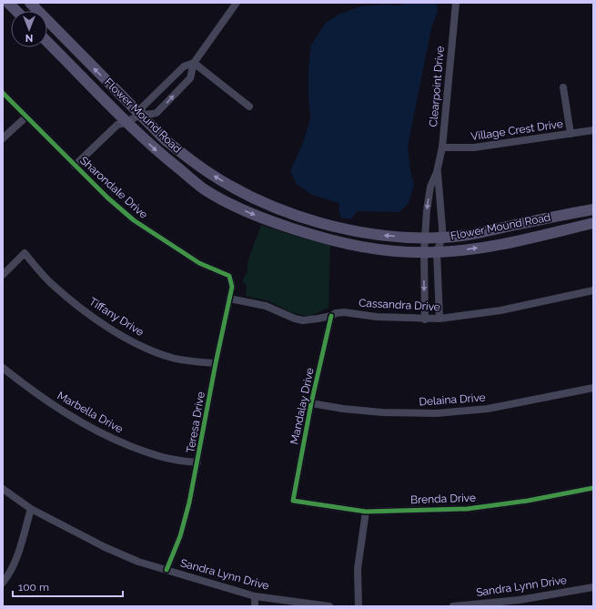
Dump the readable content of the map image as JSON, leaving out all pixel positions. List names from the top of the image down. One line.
{"streets":{"main road":["Flower Mound Road"],"street":["Clearpoint Drive","Village Crest Drive","Sharondale Drive","Cassandra Drive","Tiffany Drive","Delaina Drive","Mandalay Drive","Marbella Drive","Teresa Drive","Brenda Drive","Sandra Lynn Drive"]},"crossings":[["Clearpoint Drive","Flower Mound Road"],["Clearpoint Drive","Village Crest Drive"],["Clearpoint Drive","Cassandra Drive"],["Sharondale Drive","Teresa Drive"],["Cassandra Drive","Mandalay Drive"],["Cassandra Drive","Teresa Drive"],["Tiffany Drive","Teresa Drive"],["Delaina Drive","Mandalay Drive"],["Mandalay Drive","Brenda Drive"],["Marbella Drive","Teresa Drive"],["Teresa Drive","Sandra Lynn Drive"]],"scale_bar":"100 m","north":"bottom"}
